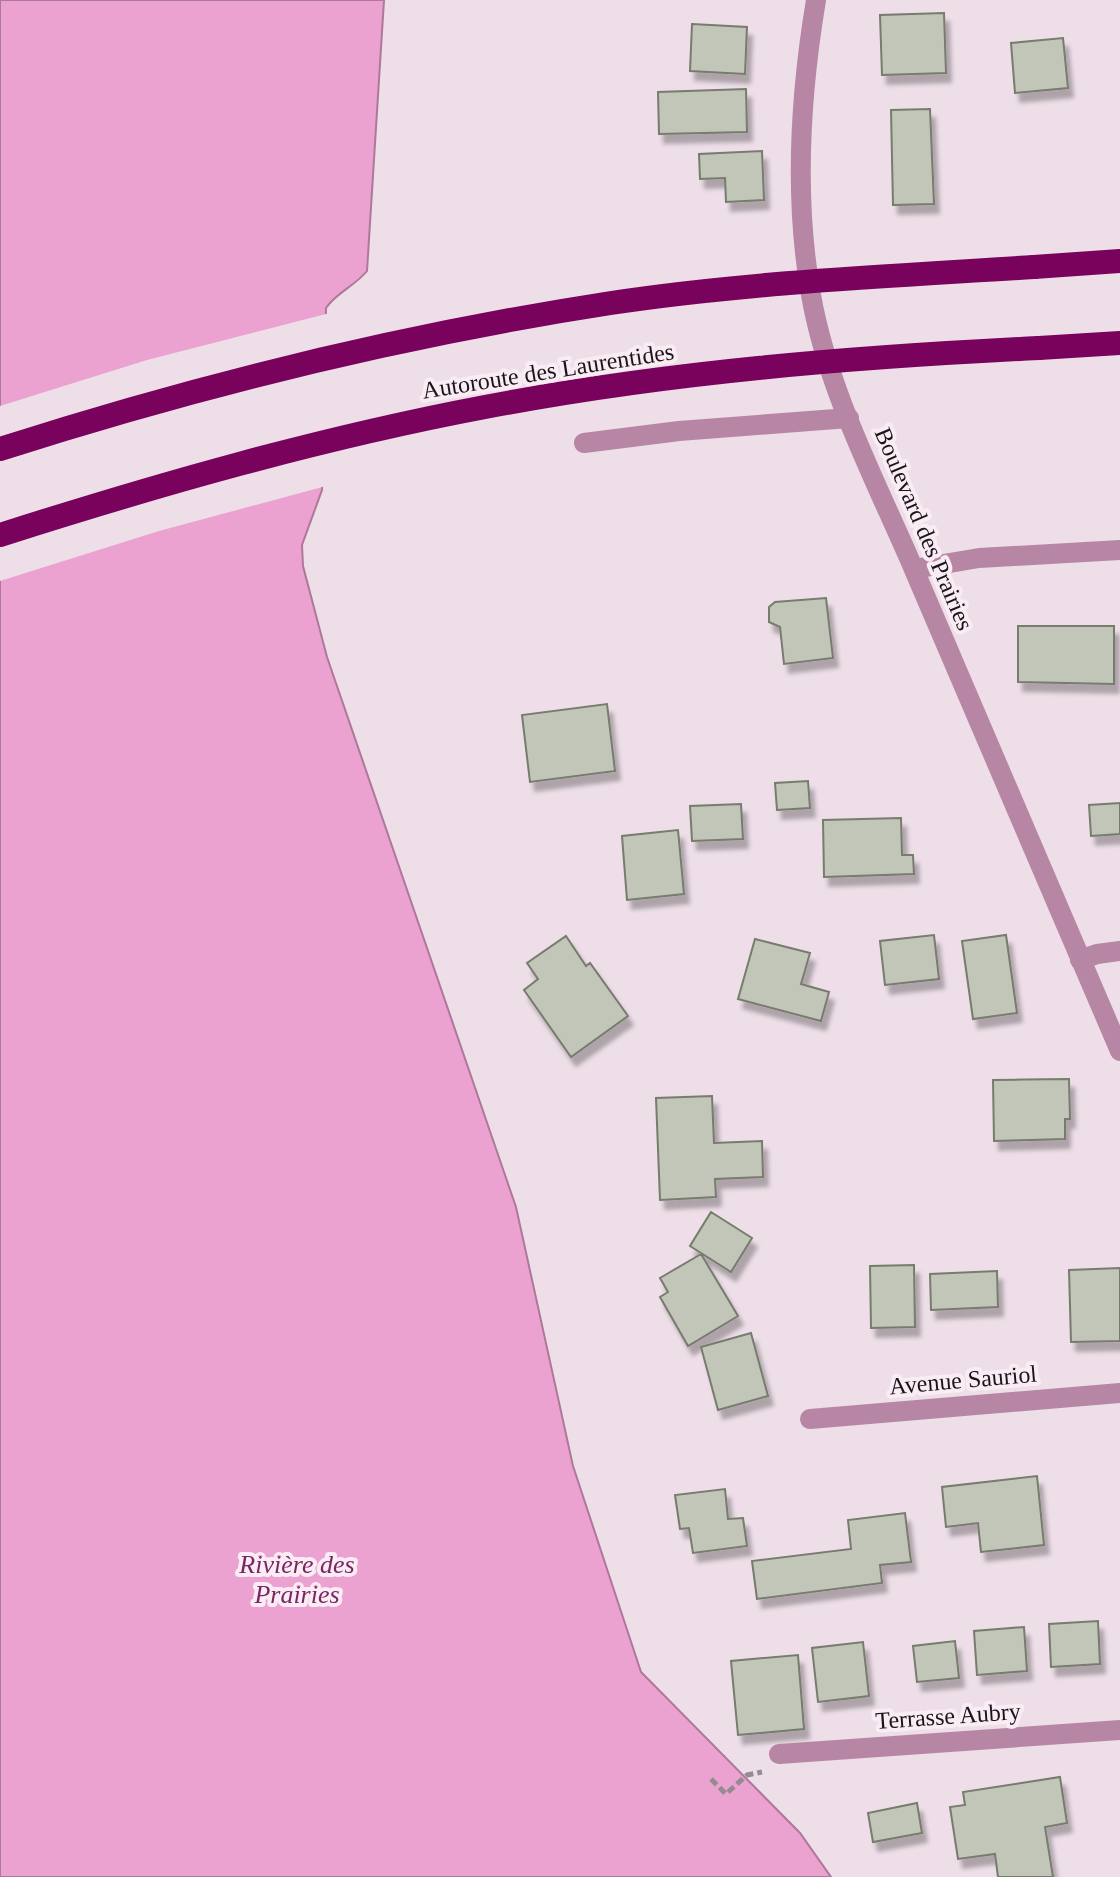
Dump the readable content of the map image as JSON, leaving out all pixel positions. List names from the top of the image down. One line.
{"streets":{"highway":["Autoroute des Laurentides"],"street":["Boulevard des Prairies","Avenue Sauriol","Terrasse Aubry"]},"water":["Rivière des Prairies"]}
